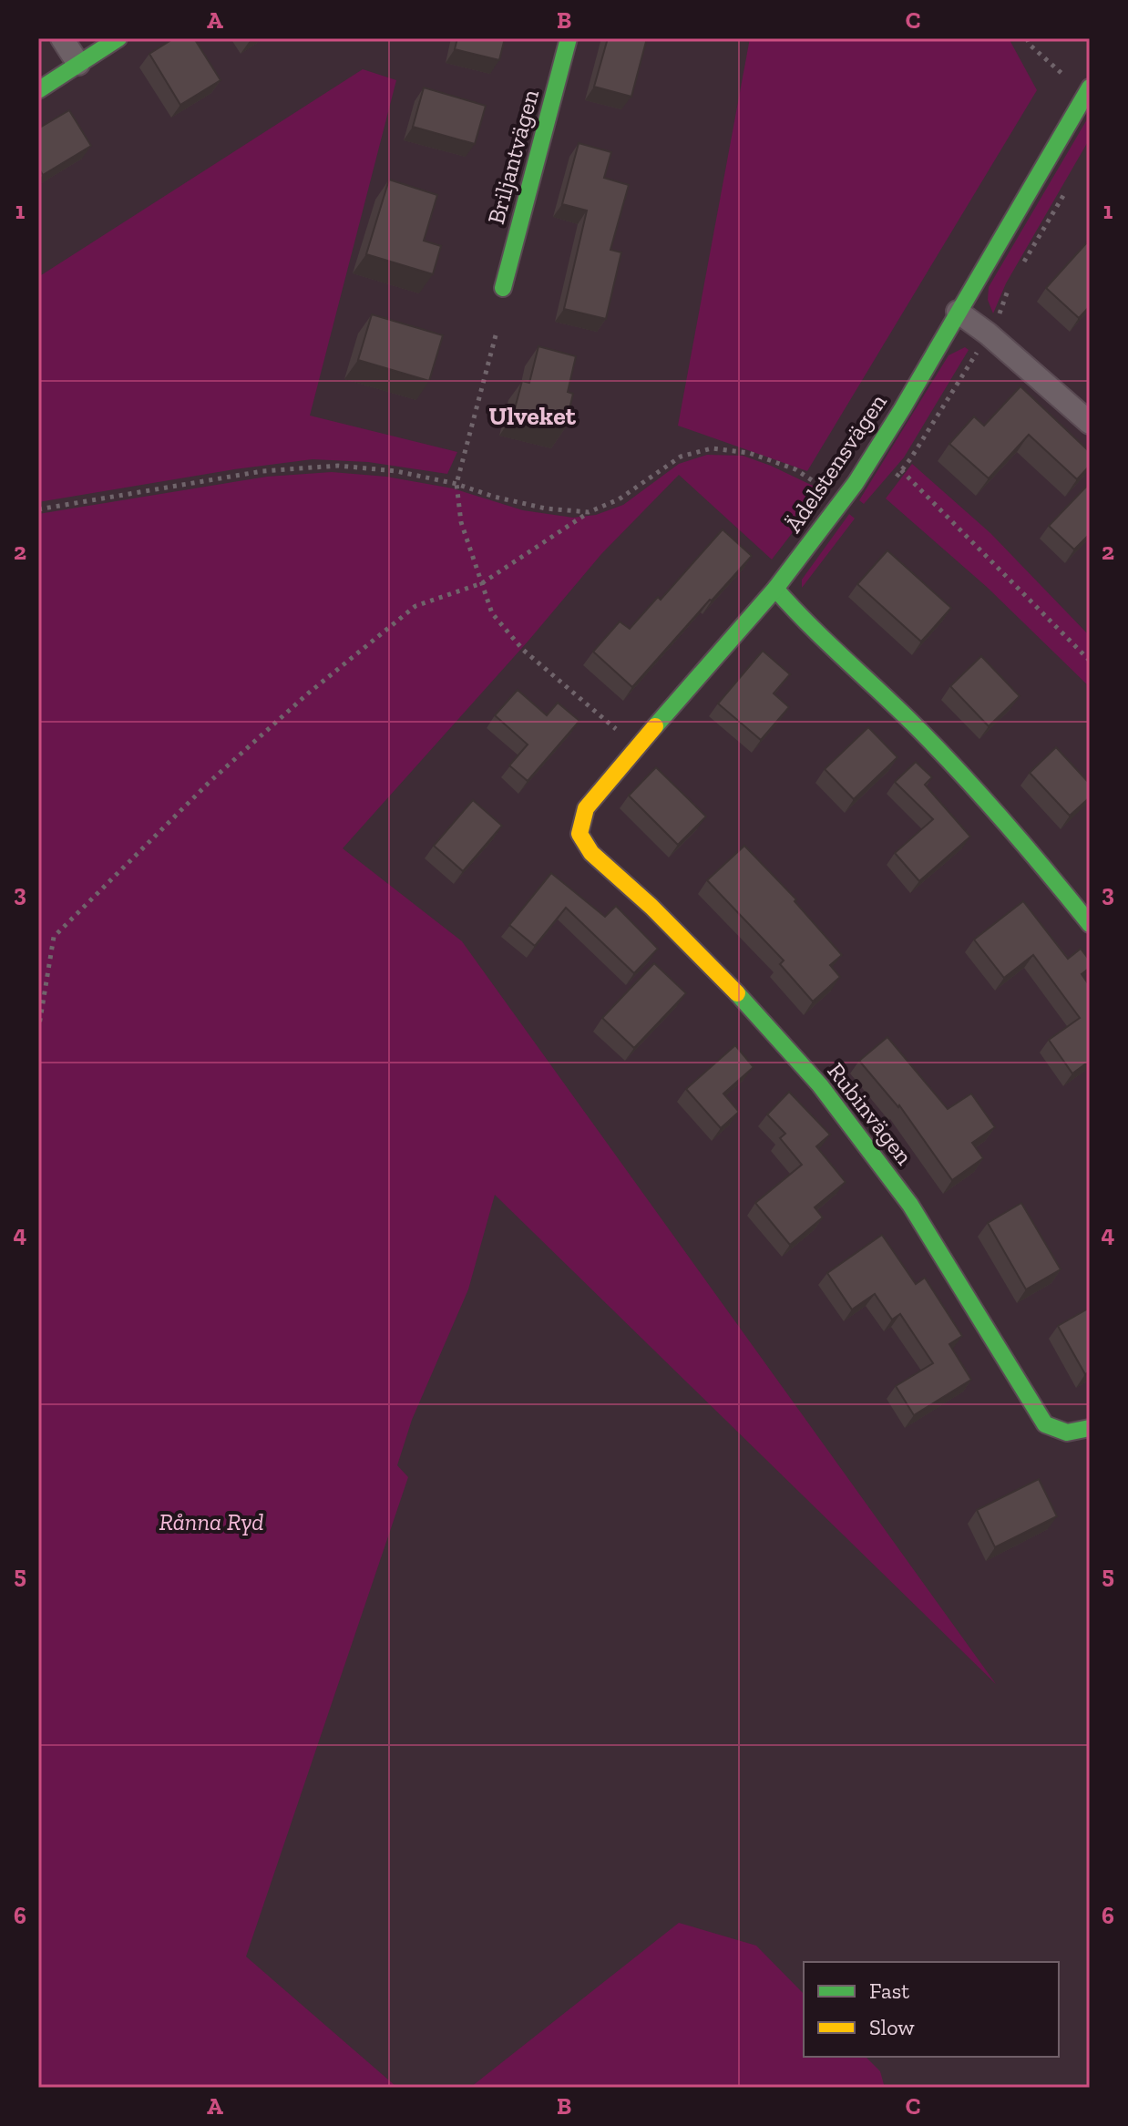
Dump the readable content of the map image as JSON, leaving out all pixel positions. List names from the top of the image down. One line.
{"streets":{"street":["Briljantvägen","Ädelstensvägen","Rubinvägen"]},"crossings":[["Ädelstensvägen","Rubinvägen"]],"districts":["Ulveket"],"parks":["Rånna Ryd"],"legend":["Fast","Slow"],"grid":{"columns":["A","B","C"],"rows":["1","2","3","4","5","6"]}}
